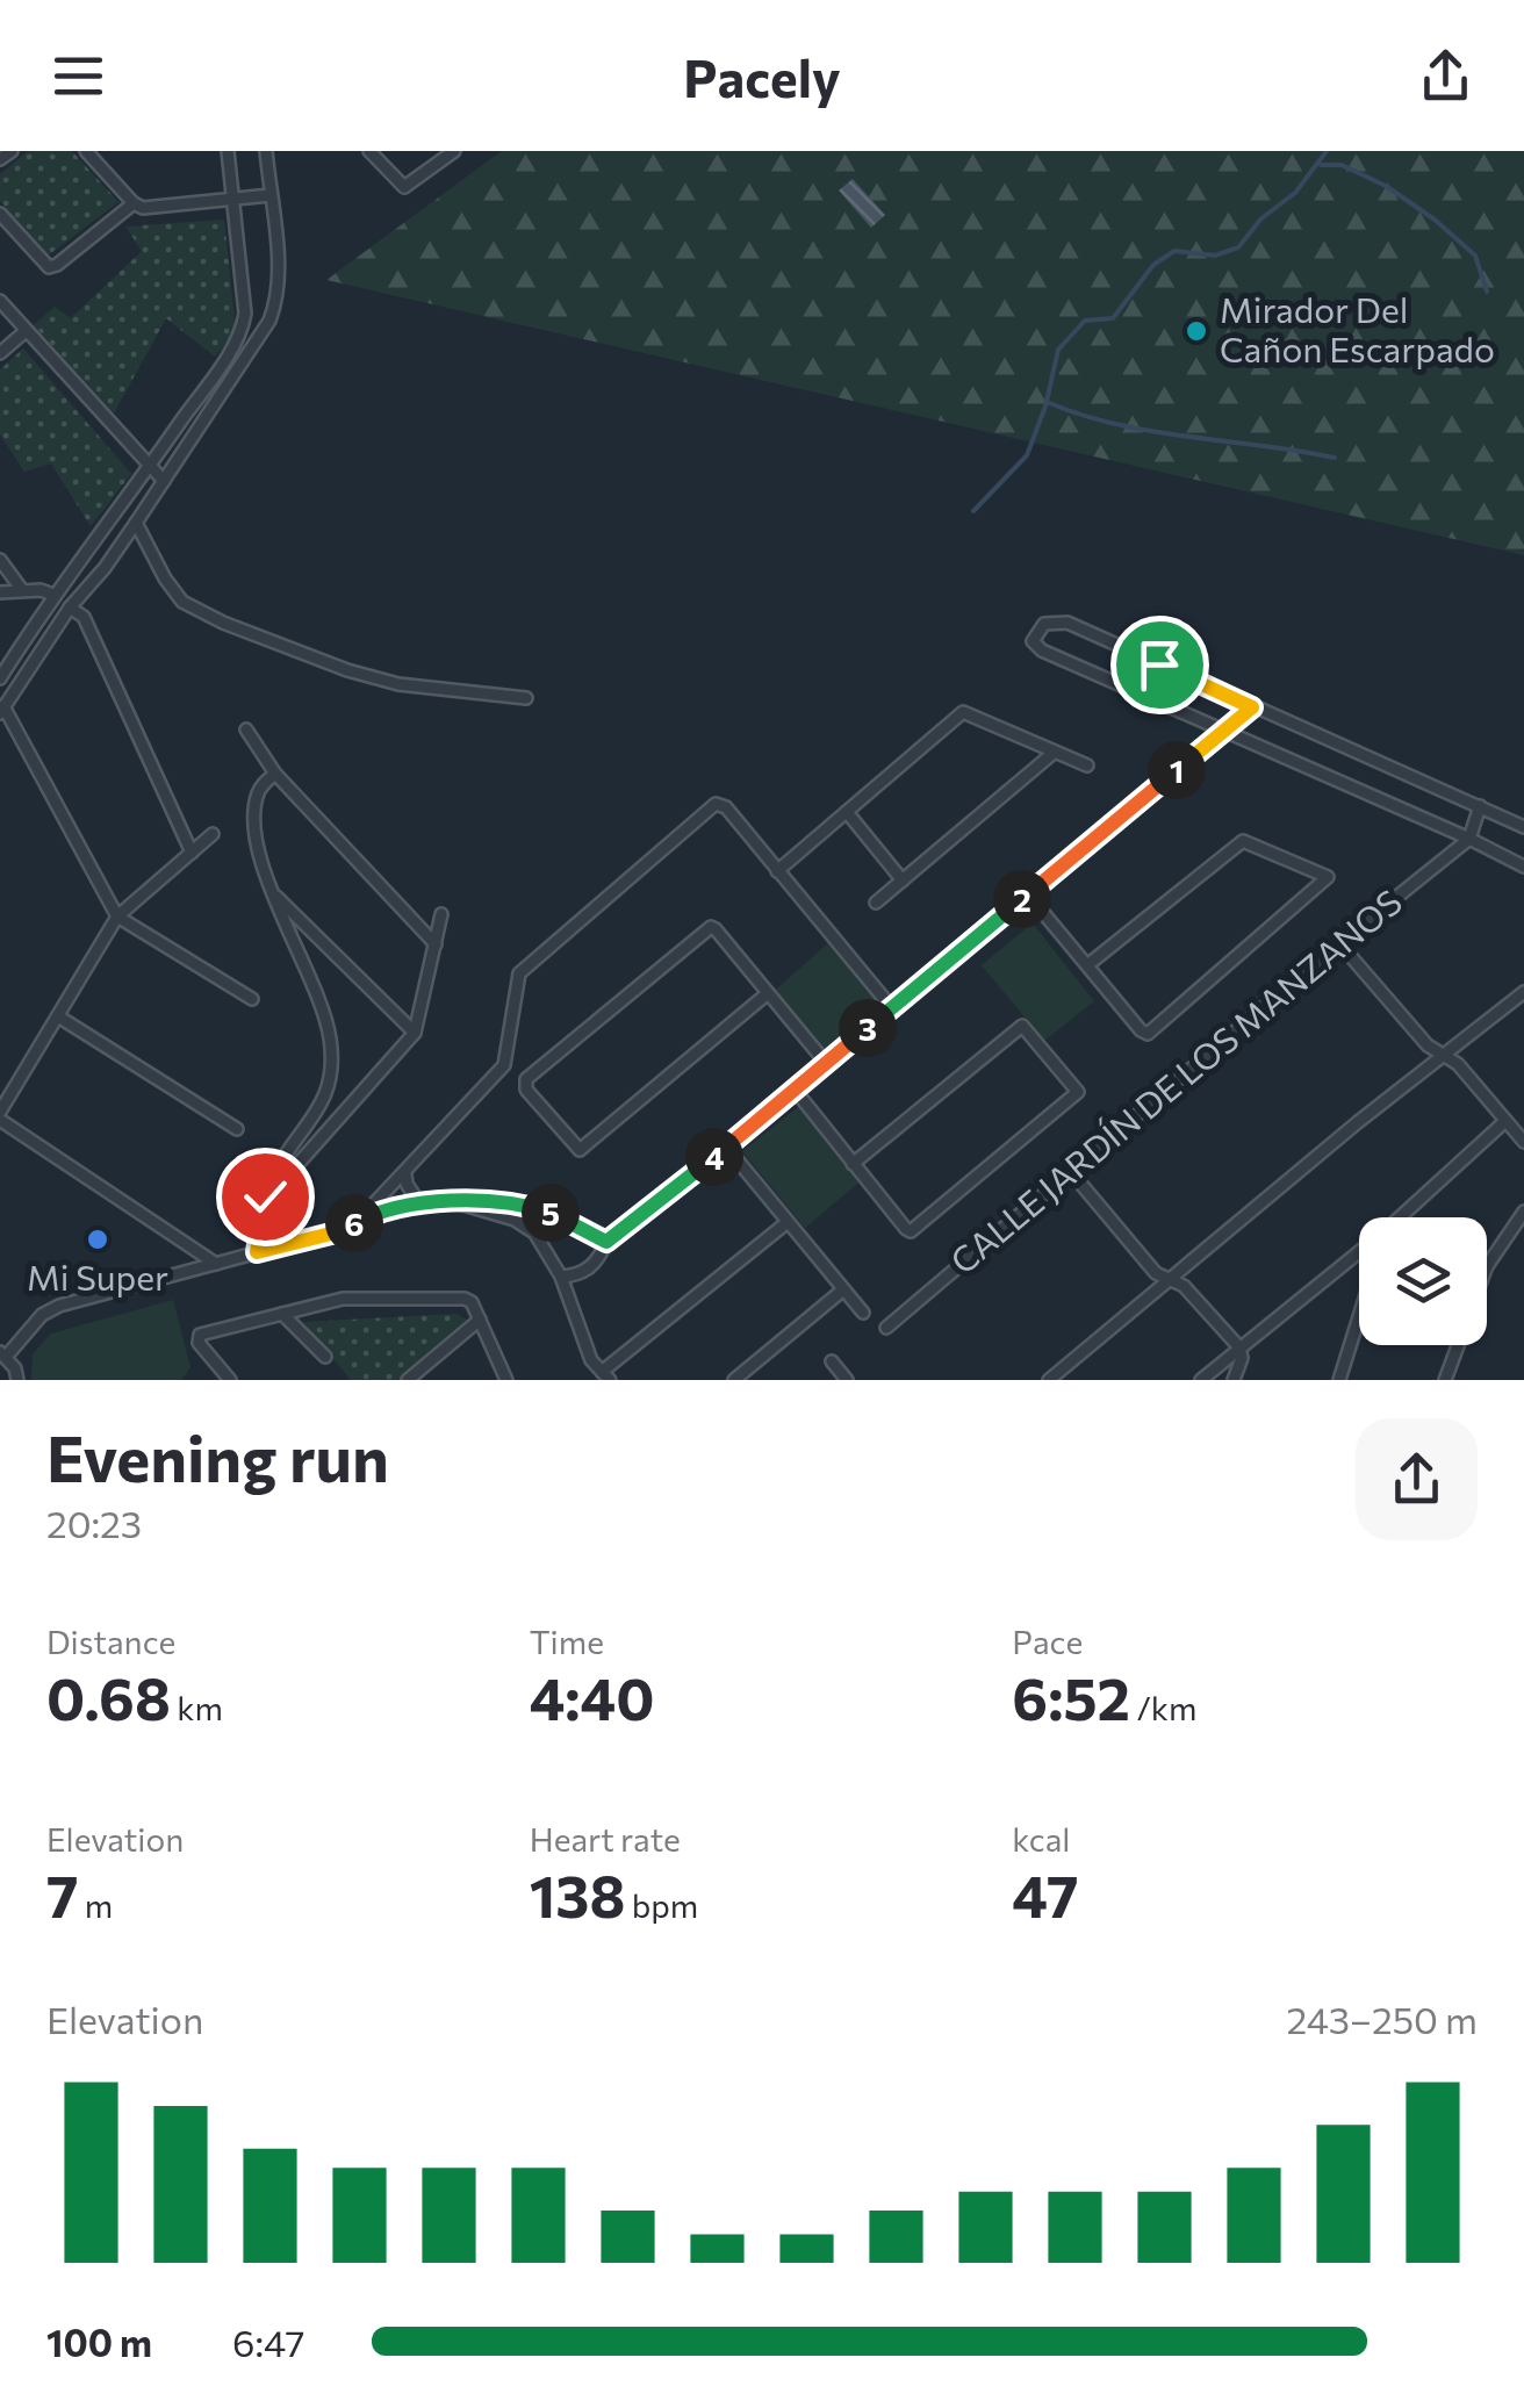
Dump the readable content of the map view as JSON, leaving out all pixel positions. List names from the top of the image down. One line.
{"streets":{"street":["CALLE JARDÍN DE LOS MANZANOS"]},"places":["Mirador Del Cañon Escarpado","Mi Super"],"page":{"header":"Pacely","pins":["1","2","3","4","5","6"],"heading":["Evening run","20:23"],"stats":[["Distance","0.68 km"],["Time","4:40"],["Pace","6:52 /km"],["Elevation","7 m"],["Heart rate","138 bpm"],["kcal","47"]],"chart":["Elevation","243–250 m"],"list":[{"name":"100 m","note":"6:47"}]}}
